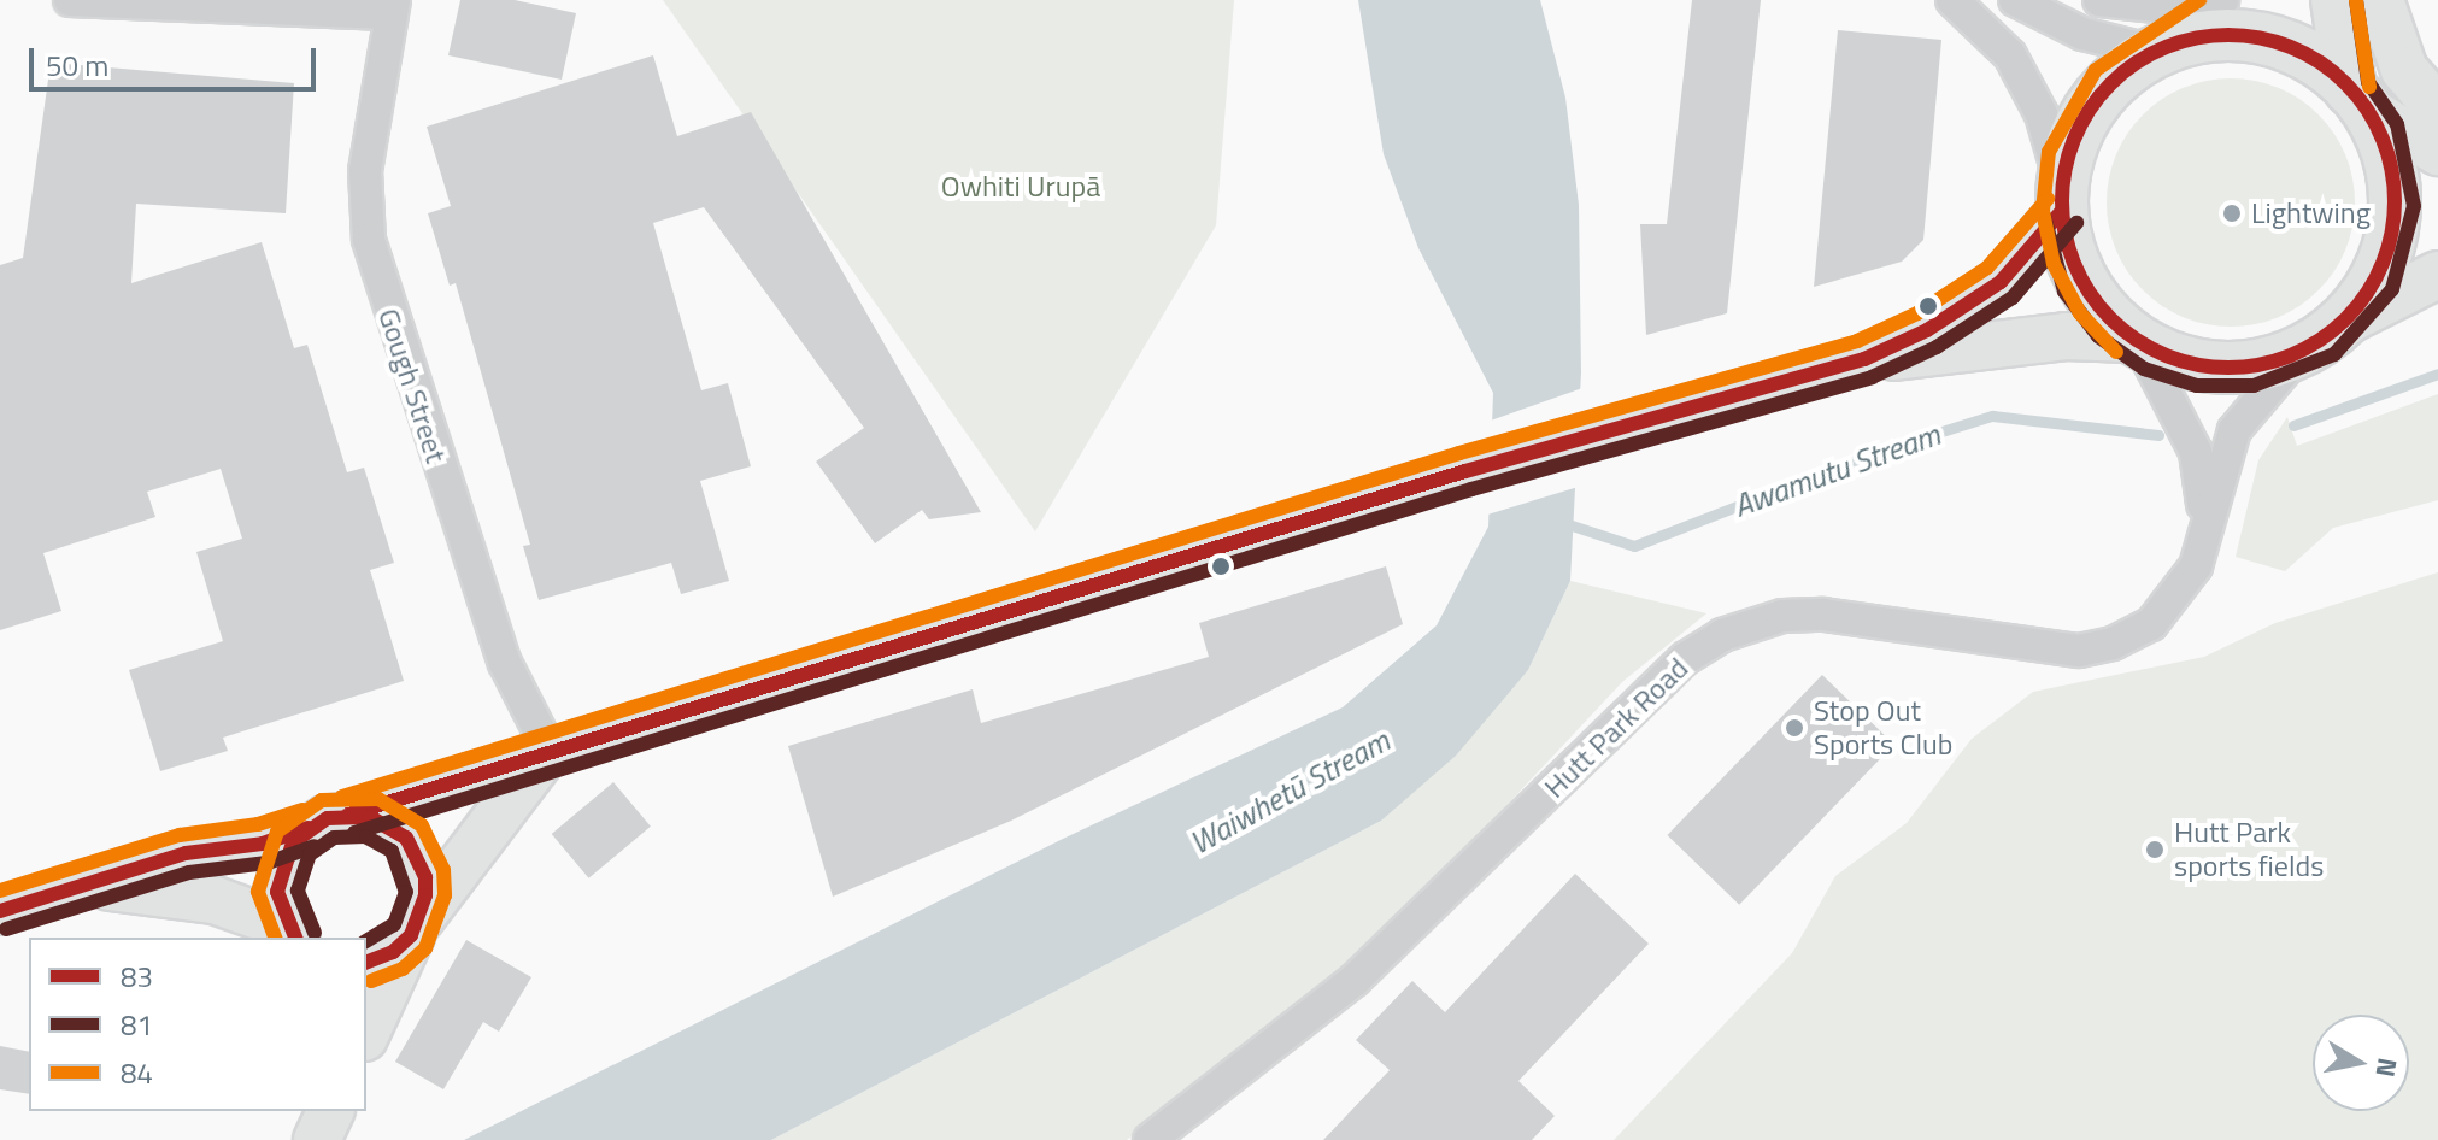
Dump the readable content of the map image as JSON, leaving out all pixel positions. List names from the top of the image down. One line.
{"streets":{"street":["Gough Street","Hutt Park Road"]},"water":["Awamutu Stream","Waiwhetū Stream"],"parks":["Owhiti Urupā"],"places":["Lightwing","Stop Out Sports Club","Hutt Park sports fields"],"lines":["transit line 81","transit line 84","transit line 83"],"legend":["83","81","84"],"scale_bar":"50 m","north":"right"}
